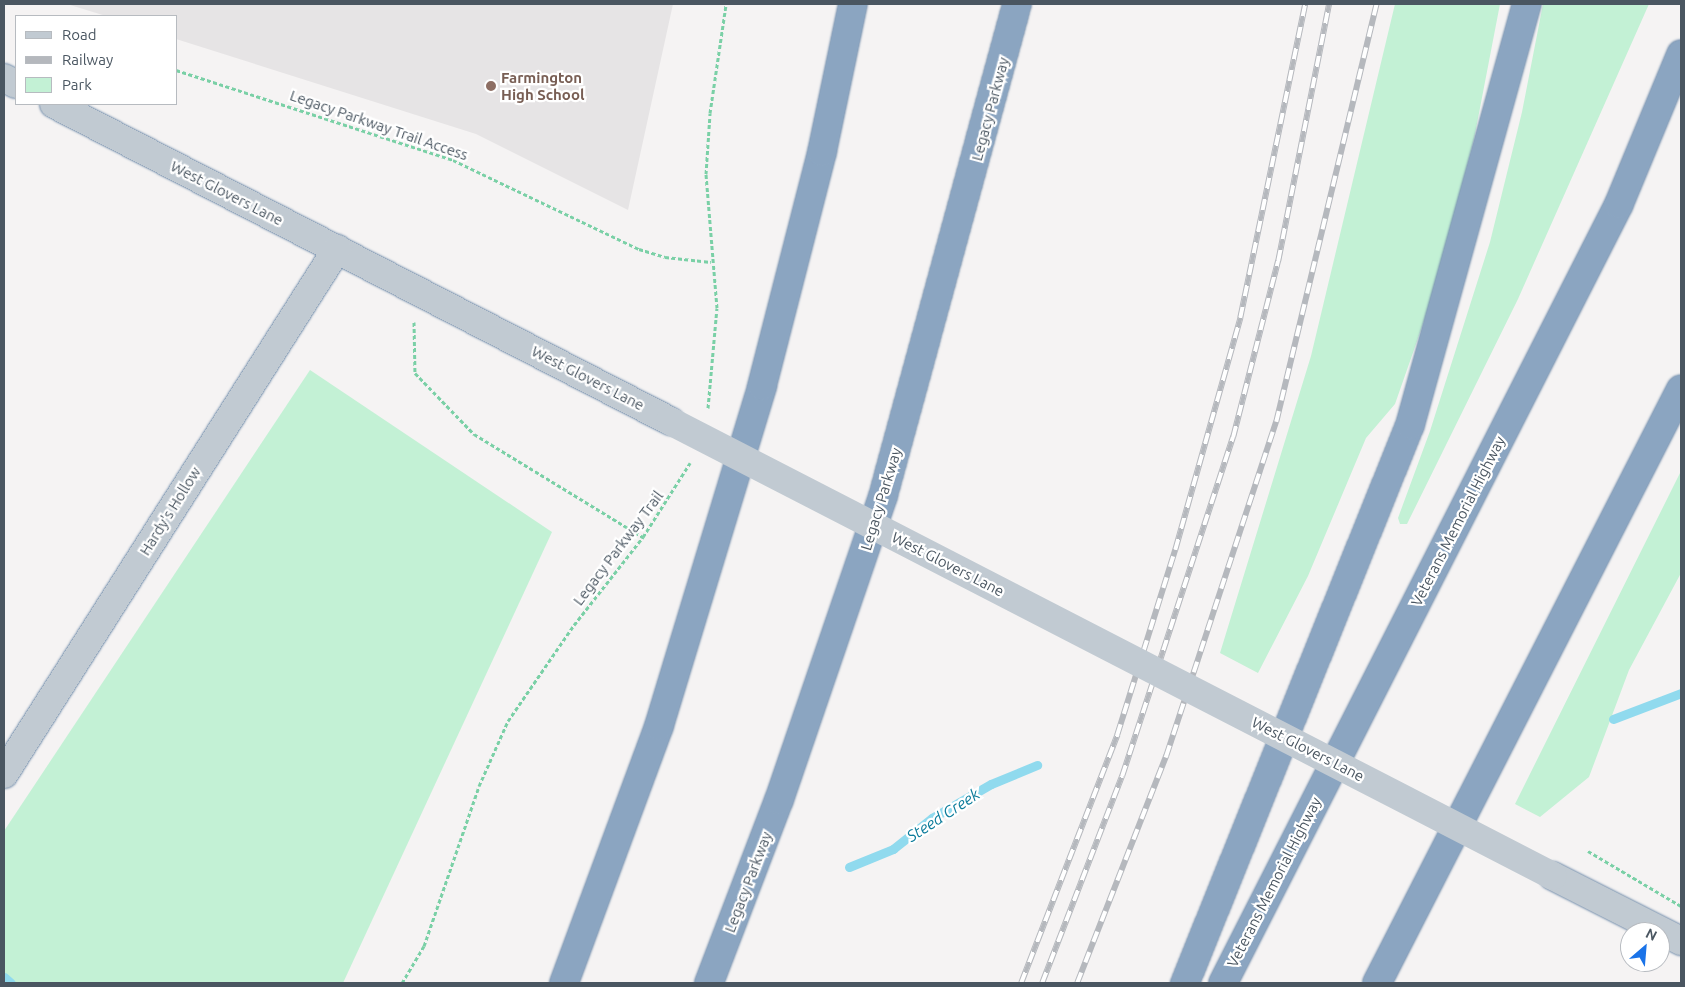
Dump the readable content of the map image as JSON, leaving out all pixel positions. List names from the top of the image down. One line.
{"streets":{"highway":["Legacy Parkway","Veterans Memorial Highway"],"street":["West Glovers Lane","Hardy's Hollow"],"path":["Legacy Parkway Trail Access","Legacy Parkway Trail"]},"crossings":[["West Glovers Lane","Hardy's Hollow"]],"water":["Steed Creek"],"places":["Farmington High School"],"legend":["Road","Railway","Park"],"north":"top right"}
